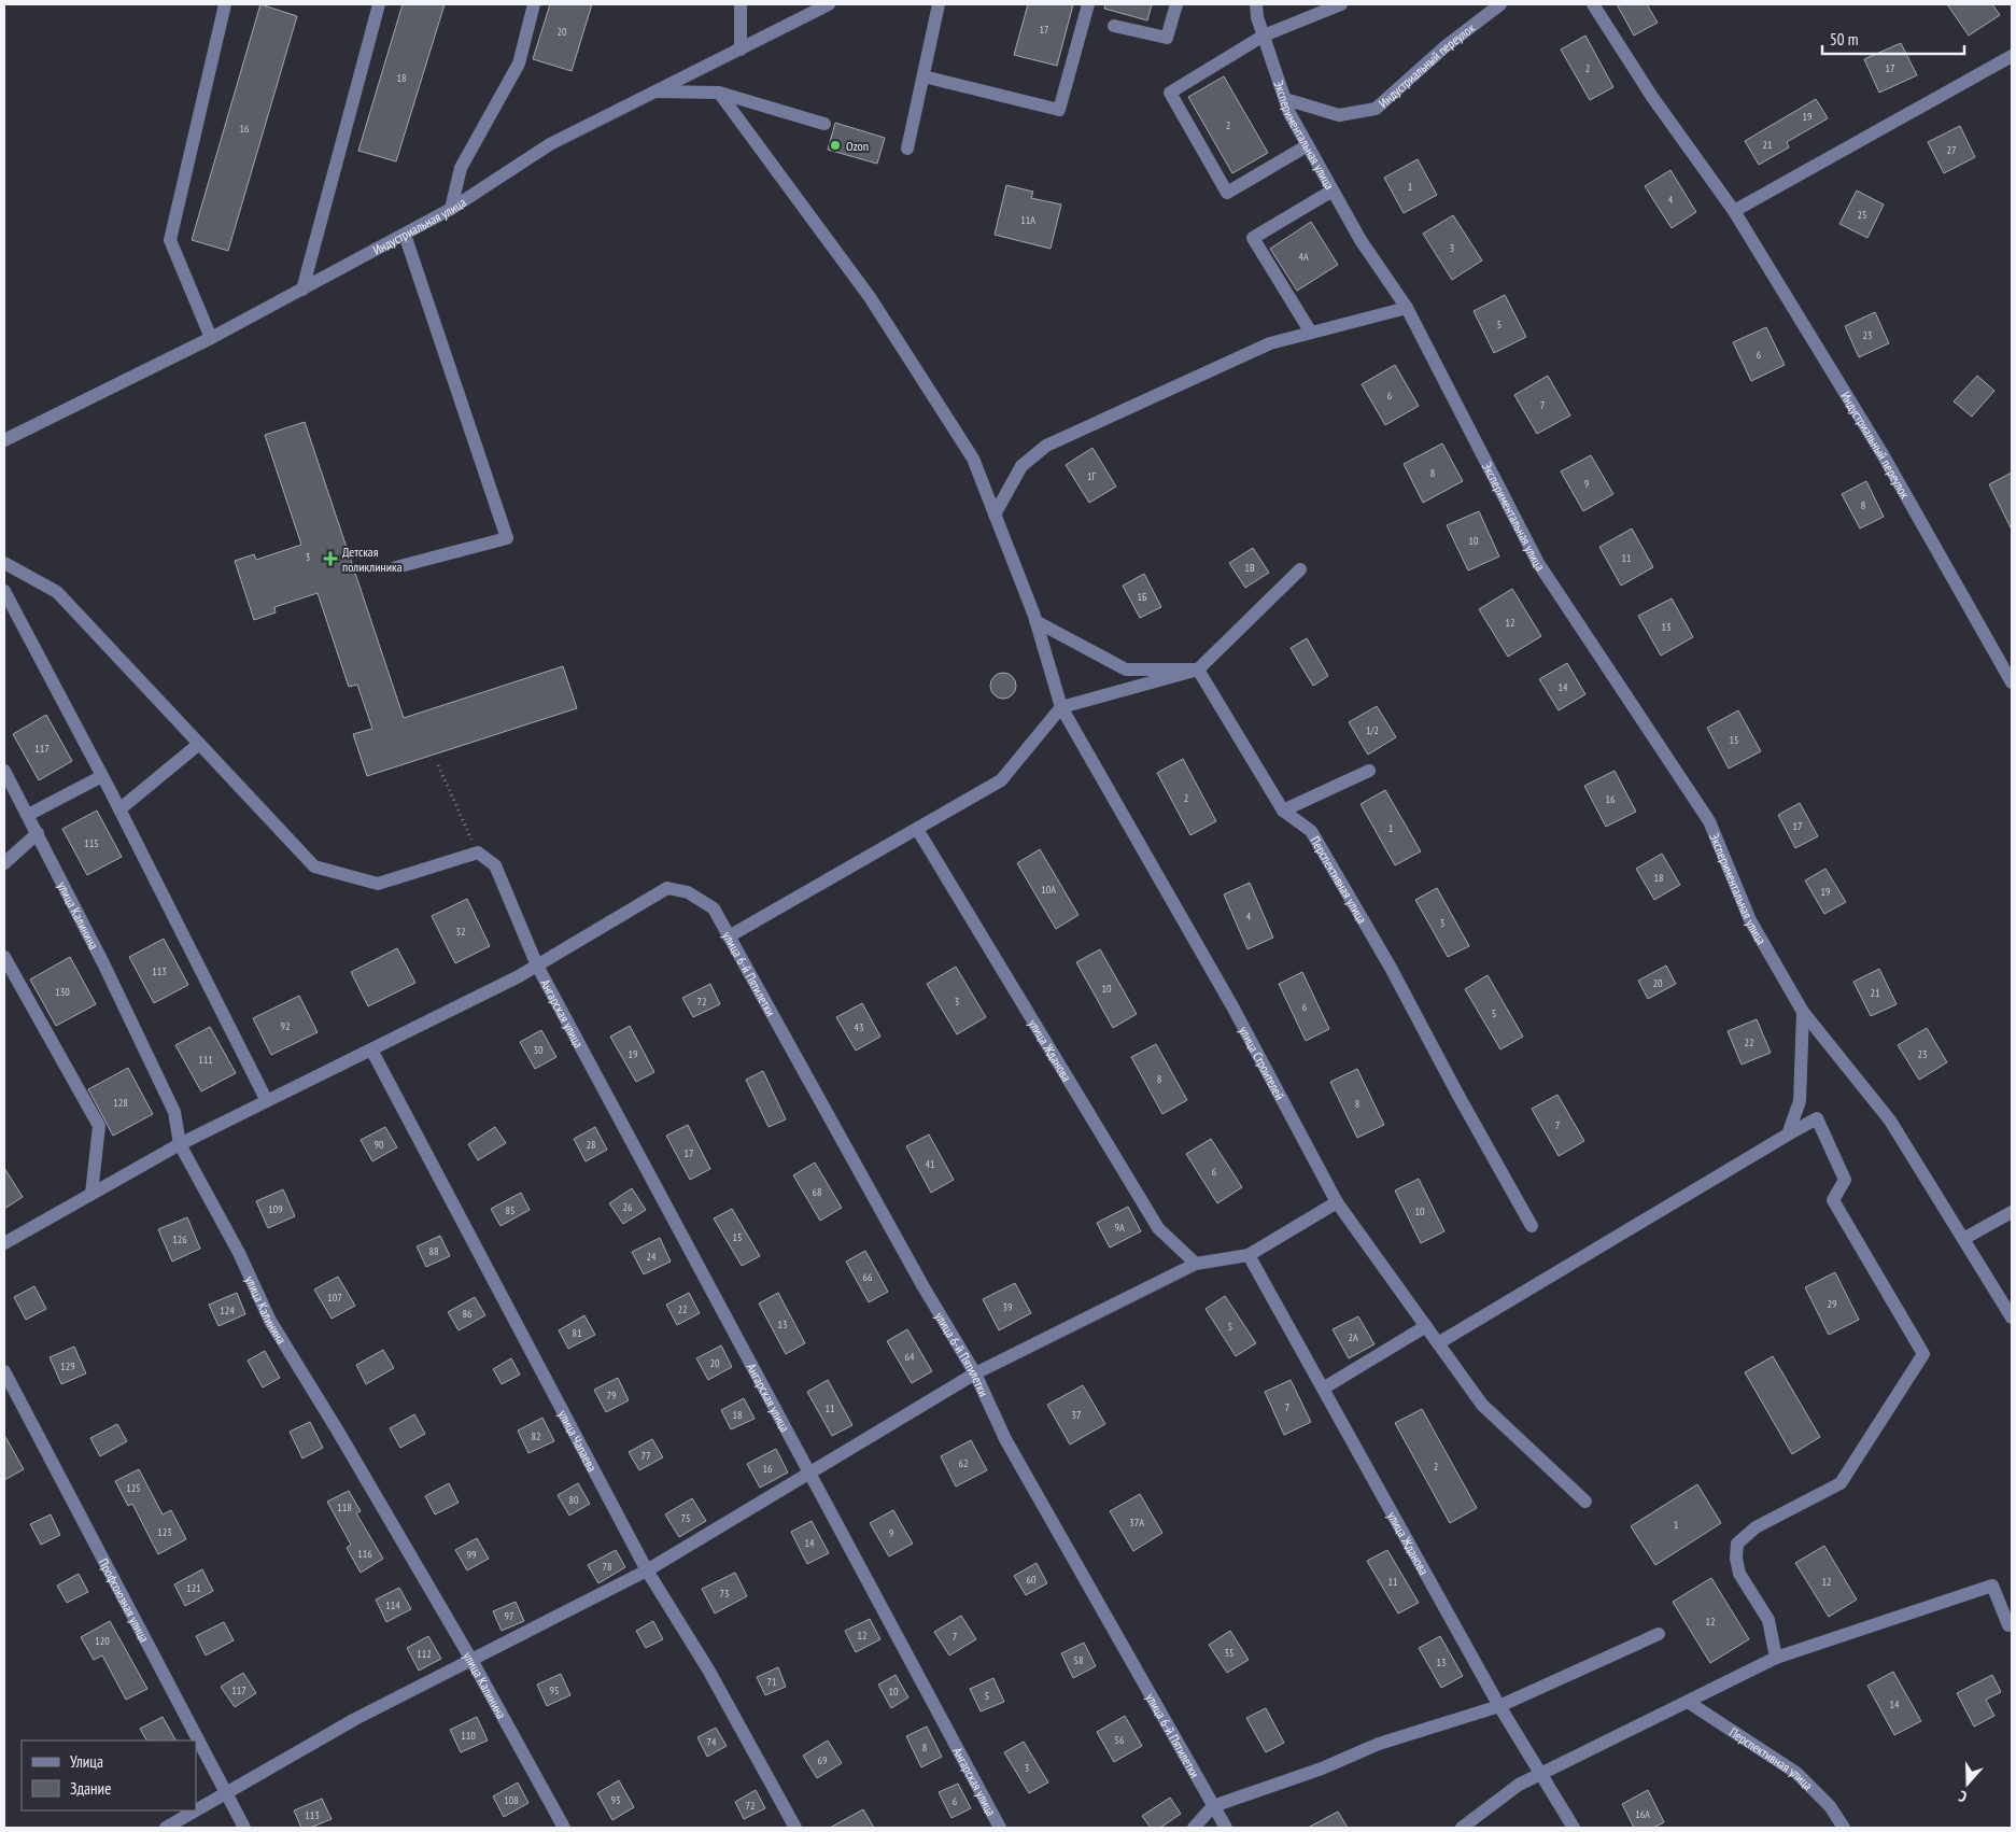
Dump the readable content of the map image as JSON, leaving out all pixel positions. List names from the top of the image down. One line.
{"streets":{"street":["Индустриальный переулок","Экспериментальная улица","Индустриальная улица","Перспективная улица","улица Калинина","улица 6-й Пятилетки","Ангарская улица","улица Жданова","улица Строителей","улица Чапаева","Профсоюзная улица"]},"crossings":[["Индустриальный переулок","Экспериментальная улица"],["улица 6-й Пятилетки","Ангарская улица"]],"places":{"other":["Ozon"],"health":["Детская поликлиника"]},"house_numbers":["17","20","2","17","18","19","2","16","21","27","1","4","25","11А","3","4А","5","23","6","6","7","8","1Г","9","8","10","3","11","1В","1Б","12","13","14","1/2","15","117","2","16","17","1","115","18","10А","19","4","3","32","113","20","10","130","21","72","3","6","5","92","43","22","30","19","23","111","8","128","8","7","90","28","17","41","6","68","26","109","85","10","9А","15","126","88","24","66","107","29","39","22","124","86","13","5","81","2А","64","20","129","79","7","11","18","37","82","77","62","2","16","125","80","118","75","37А","1","123","9","14","116","99","78","60","11","12","121","73","114","97","12","12","7","120","35","112","58","13","71","117","95","10","5","14","110","56","74","8","69","3","108","93","6","72","16А","113"],"legend":["Улица","Здание"],"scale_bar":"50 m","north":"bottom"}
